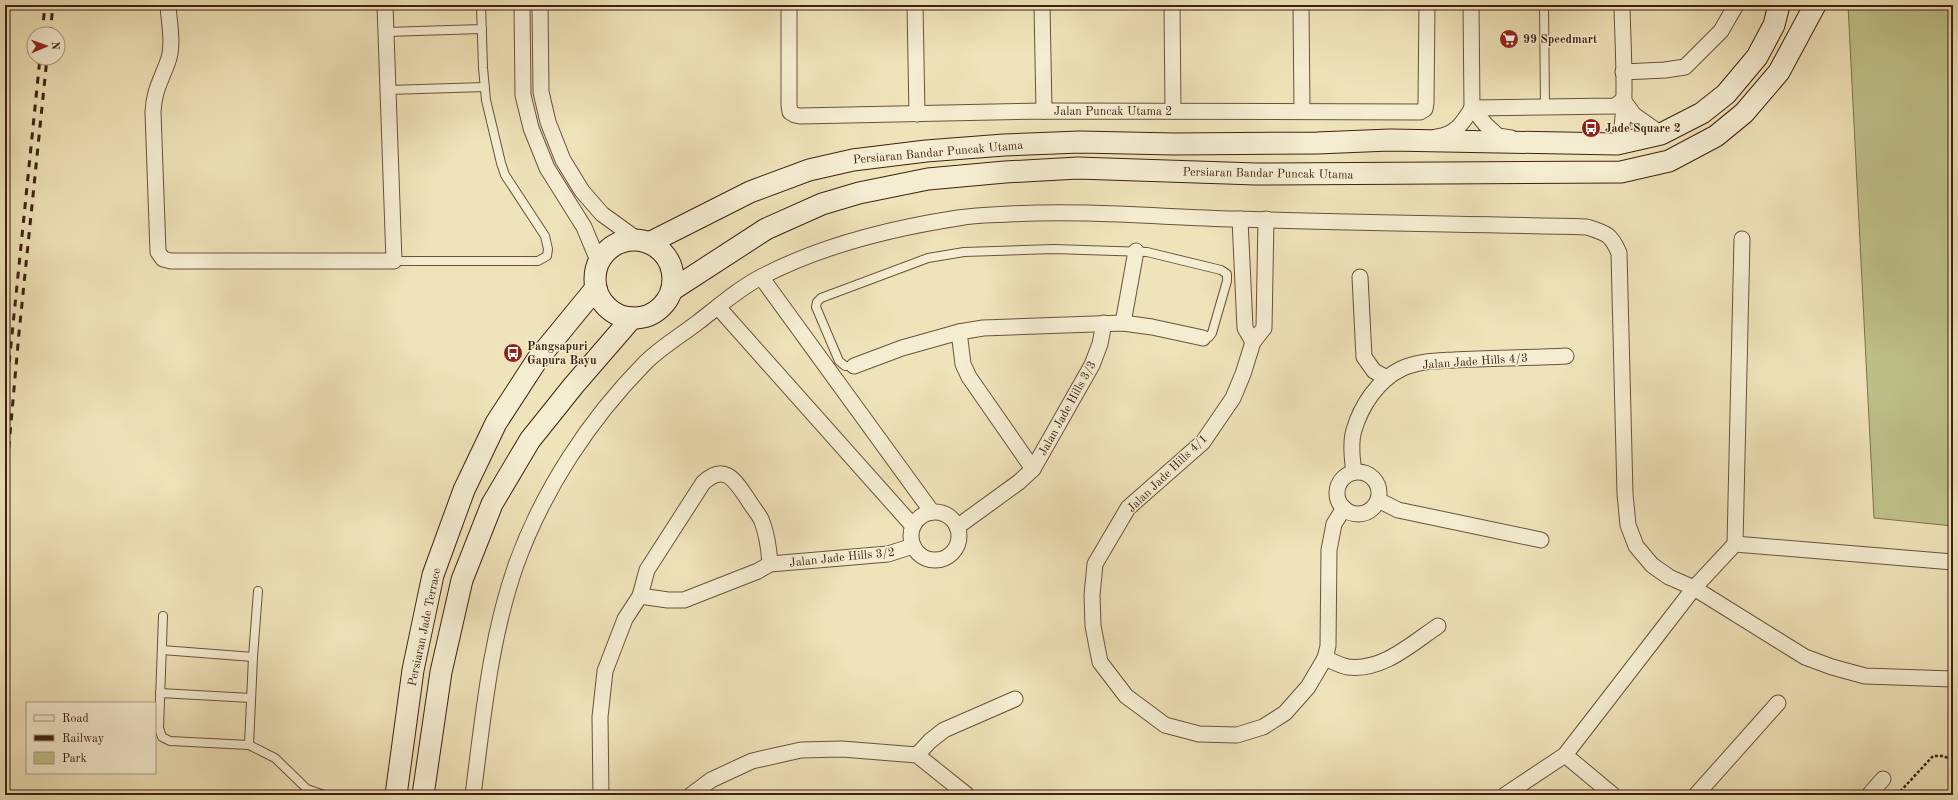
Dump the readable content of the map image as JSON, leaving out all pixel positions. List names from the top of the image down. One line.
{"streets":{"street":["Jalan Puncak Utama 2","Persiaran Bandar Puncak Utama","Jalan Jade Hills 4/3","Jalan Jade Hills 3/3","Jalan Jade Hills 4/1","Jalan Jade Hills 3/2","Persiaran Jade Terrace"]},"crossings":[["Persiaran Bandar Puncak Utama","Persiaran Jade Terrace"],["Jalan Jade Hills 3/3","Jalan Jade Hills 3/2"]],"places":{"supermarket":["99 Speedmart"],"bus stop":["Jade Square 2","Pangsapuri Gapura Bayu"]},"legend":["Road","Railway","Park"],"north":"right"}
